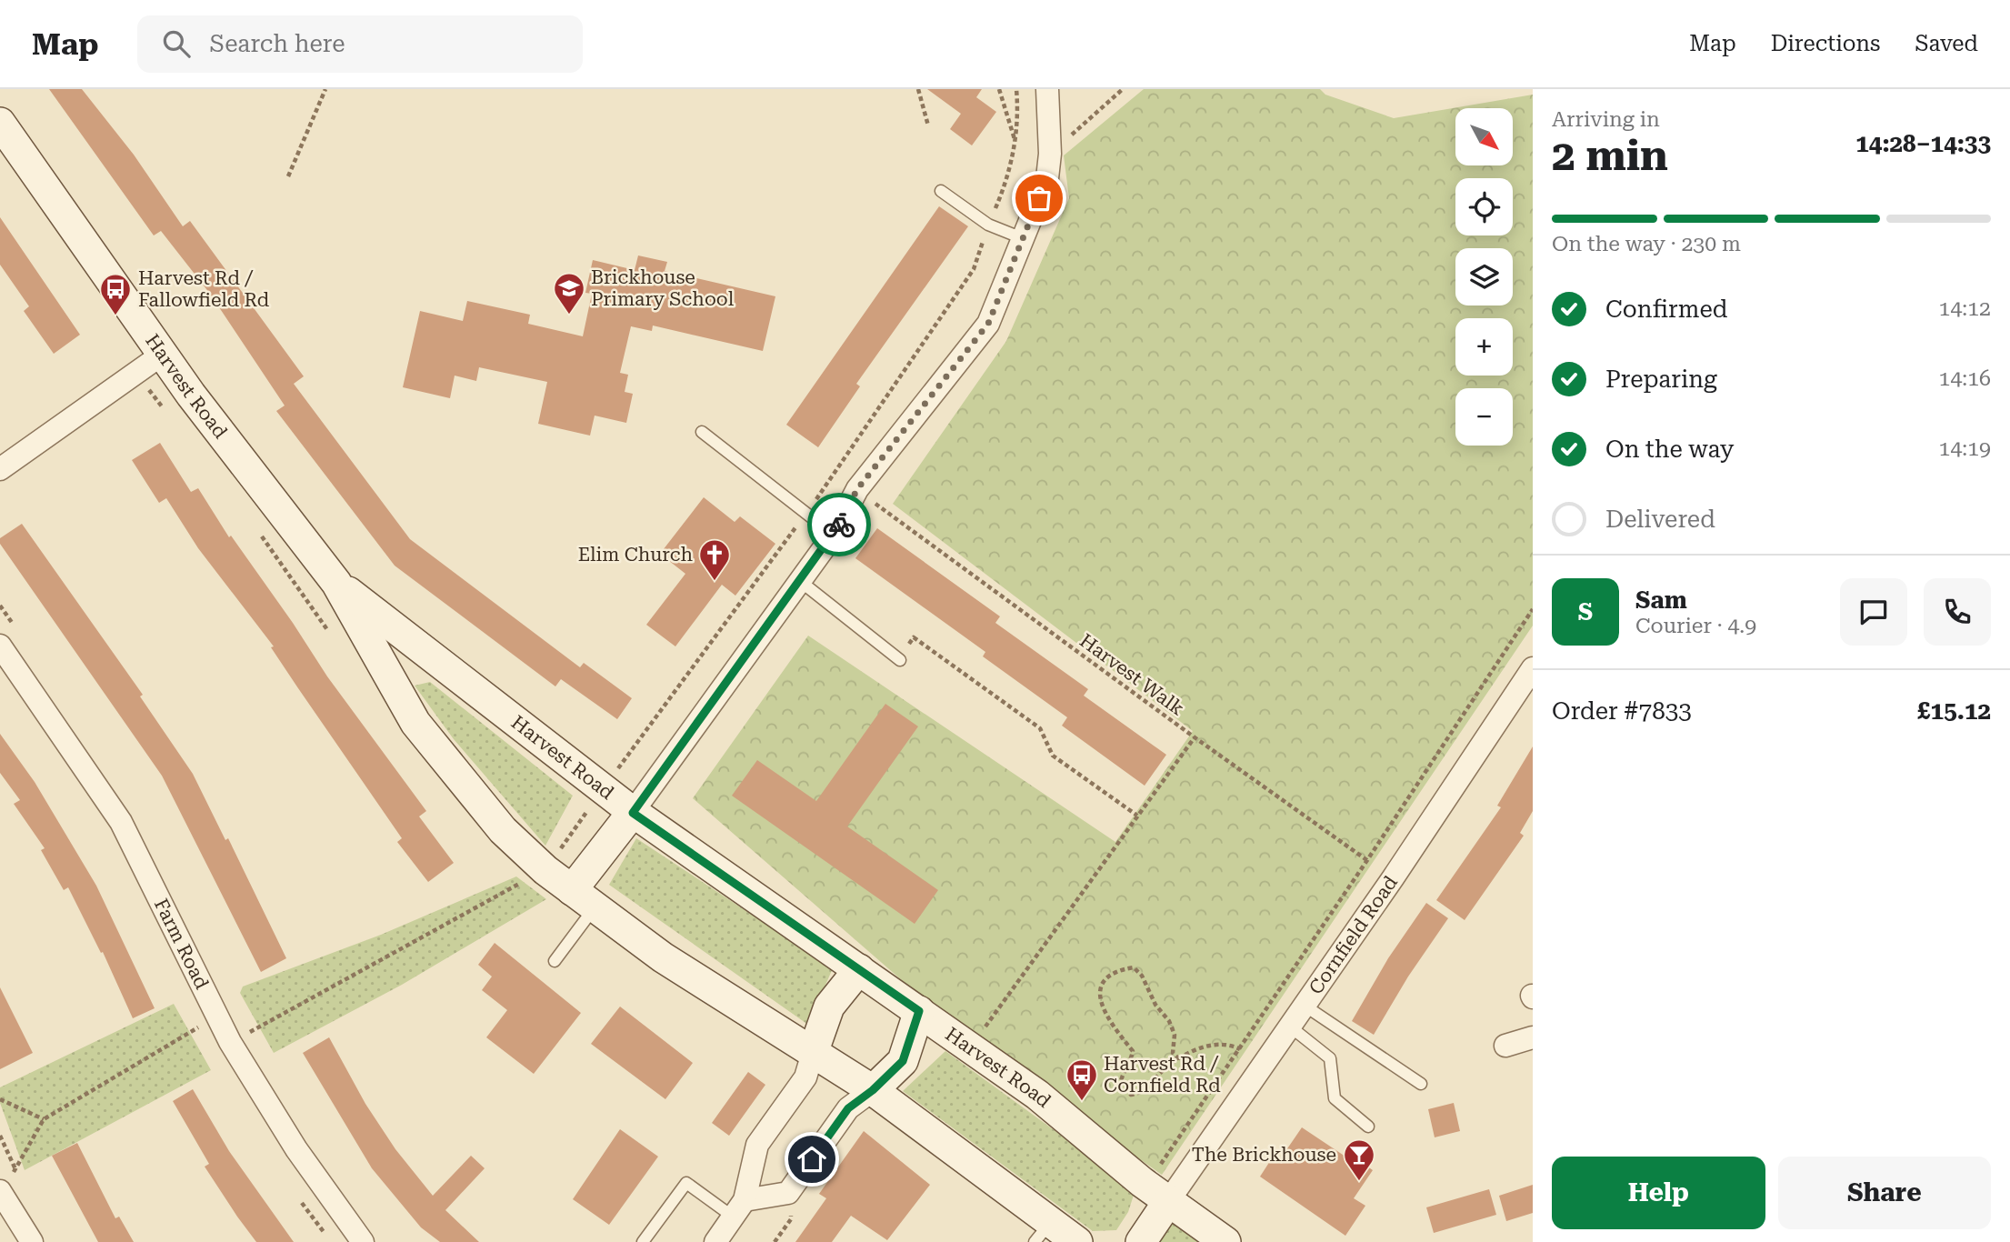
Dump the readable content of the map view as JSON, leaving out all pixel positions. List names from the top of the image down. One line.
{"streets":{"street":["Harvest Road","Cornfield Road","Farm Road"],"path":["Harvest Walk"]},"crossings":[["Harvest Road","Cornfield Road"],["Harvest Walk","Cornfield Road"]],"places":{"school or university":["Brickhouse Primary School"],"bus stop":["Harvest Rd / Fallowfield Rd","Harvest Rd / Cornfield Rd"],"church":["Elim Church"],"bar":["The Brickhouse"]},"north":"bottom right","page":{"header":"Map","search":"Search here","nav":["Map","Directions","Saved"],"heading":["2 min","Arriving in","14:28–14:33"],"panel":["Sam","Courier · 4.9","Order #7833","£15.12"],"map_buttons":["+","−"],"bar":"On the way · 230 m","list":[["Confirmed","14:12"],["Preparing","14:16"],["On the way","14:19"],"Delivered"],"round":"S","buttons":["Help","Share"]}}
